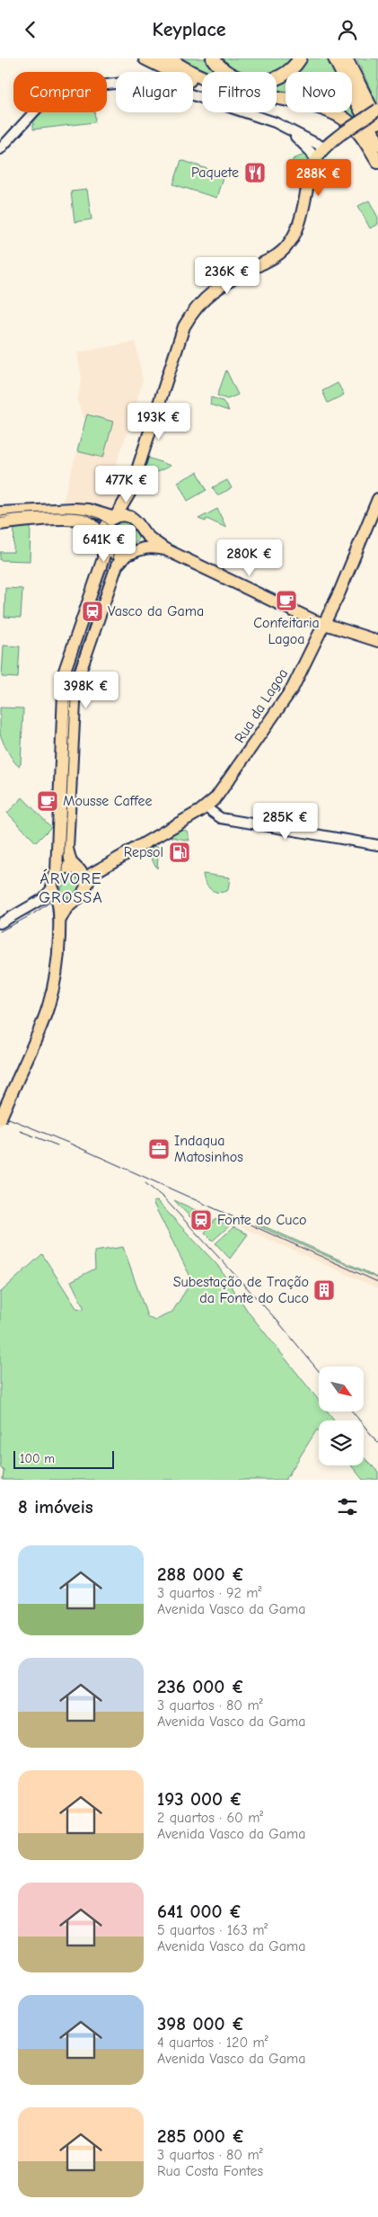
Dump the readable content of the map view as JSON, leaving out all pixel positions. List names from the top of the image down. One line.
{"streets":{"main road":["Rua da Lagoa"]},"districts":["ÁRVORE GROSSA"],"places":{"restaurant":["Paquete"],"cafe":["Confeitaria Lagoa","Mousse Caffee"],"station":["Vasco da Gama","Fonte do Cuco"],"fuel station":["Repsol"],"office":["Indaqua Matosinhos"],"building":["Subestação de Tração da Fonte do Cuco"]},"scale_bar":"100 m","north":"bottom right","page":{"header":"Keyplace","chip":["Comprar","Alugar","Filtros","Novo"],"price":["288K €","236K €","193K €","477K €","641K €","280K €","398K €","285K €"],"scale":"100 m","heading":"8 imóveis","list":[{"name":"288 000 €","note":"3 quartos · 92 m² · Avenida Vasco da Gama"},{"name":"236 000 €","note":"3 quartos · 80 m² · Avenida Vasco da Gama"},{"name":"193 000 €","note":"2 quartos · 60 m² · Avenida Vasco da Gama"},{"name":"641 000 €","note":"5 quartos · 163 m² · Avenida Vasco da Gama"},{"name":"398 000 €","note":"4 quartos · 120 m² · Avenida Vasco da Gama"},{"name":"285 000 €","note":"3 quartos · 80 m² · Rua Costa Fontes"}]}}
